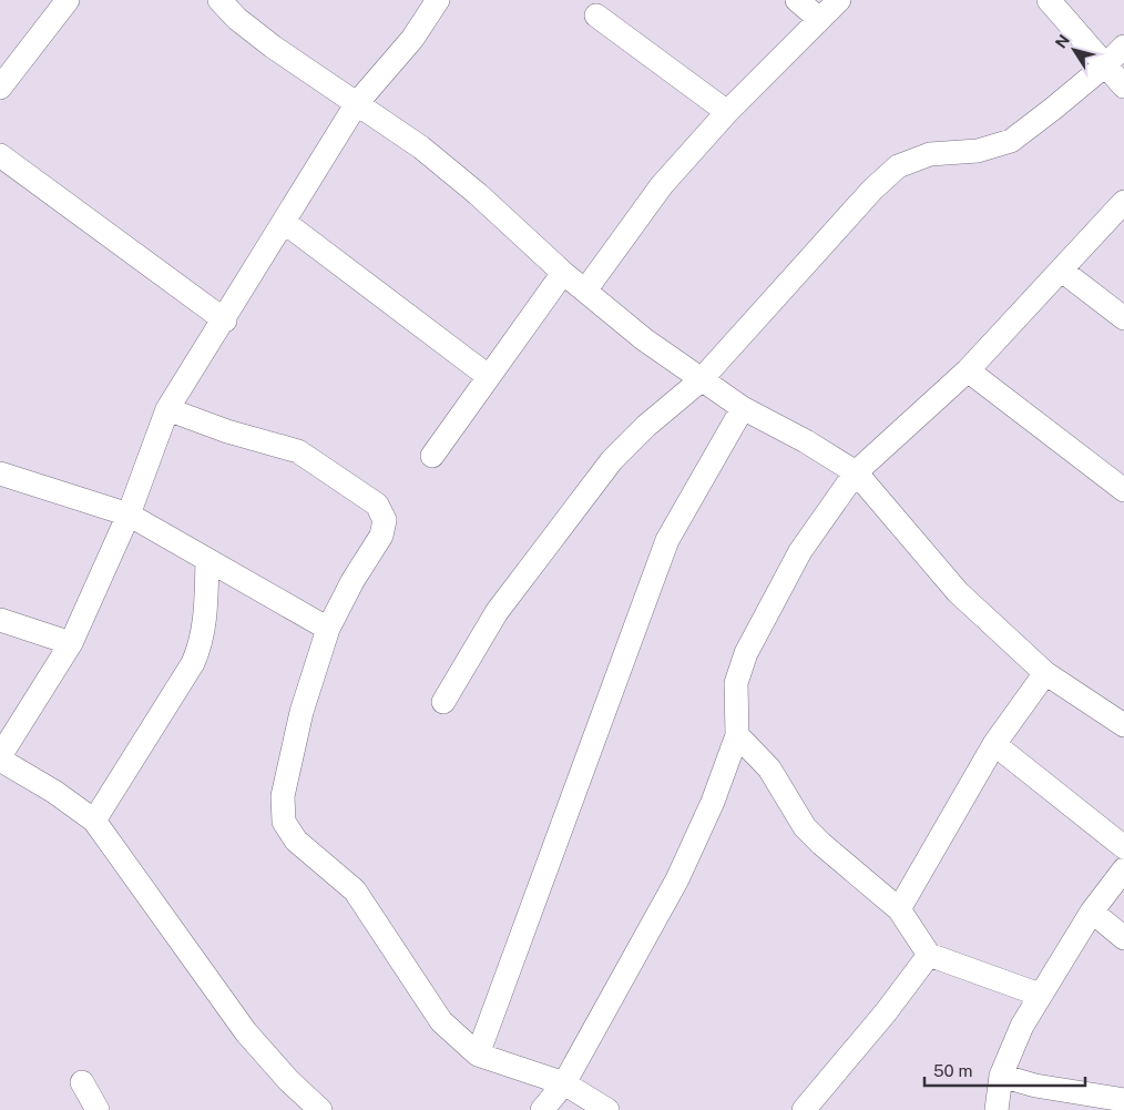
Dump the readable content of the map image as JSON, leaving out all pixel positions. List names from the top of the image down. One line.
{"scale_bar":"50 m","north":"top left"}
